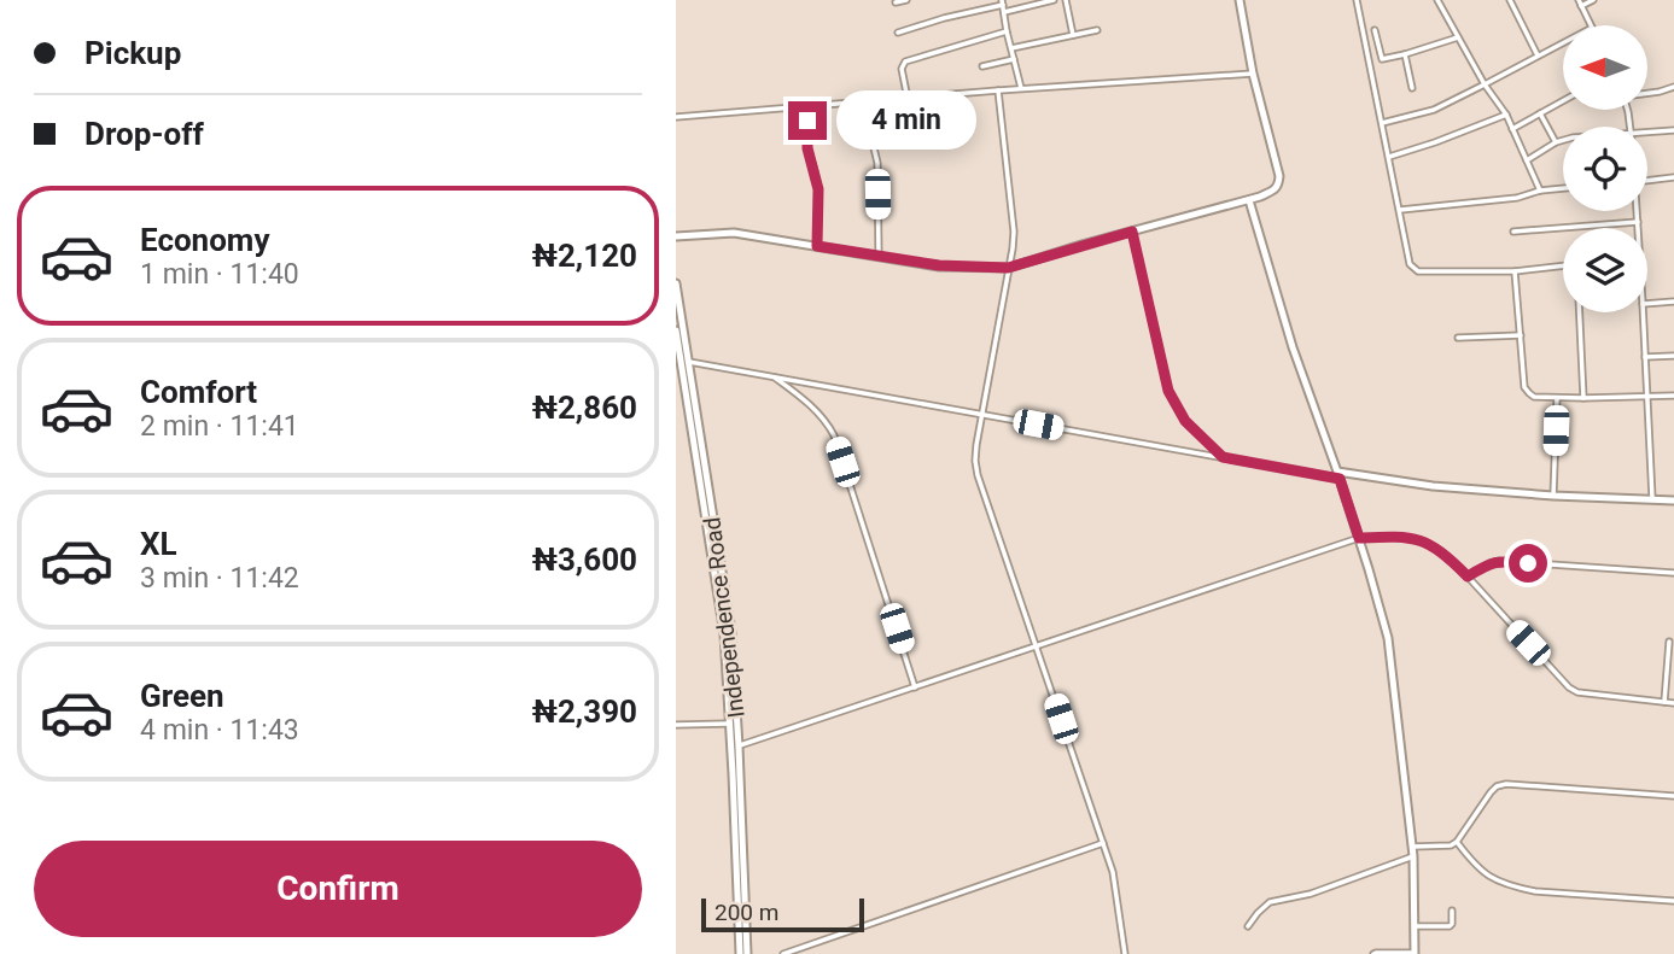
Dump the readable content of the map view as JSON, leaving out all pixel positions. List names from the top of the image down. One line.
{"streets":{"street":["Independence Road"]},"scale_bar":"200 m","north":"left","page":{"banner":["Pickup","Drop-off"],"bubble":"4 min","list":[{"name":"Economy","note":"1 min · 11:40","value":"₦2,120"},{"name":"Comfort","note":"2 min · 11:41","value":"₦2,860"},{"name":"XL","note":"3 min · 11:42","value":"₦3,600"},{"name":"Green","note":"4 min · 11:43","value":"₦2,390"}],"buttons":"Confirm","scale":"200 m"}}
